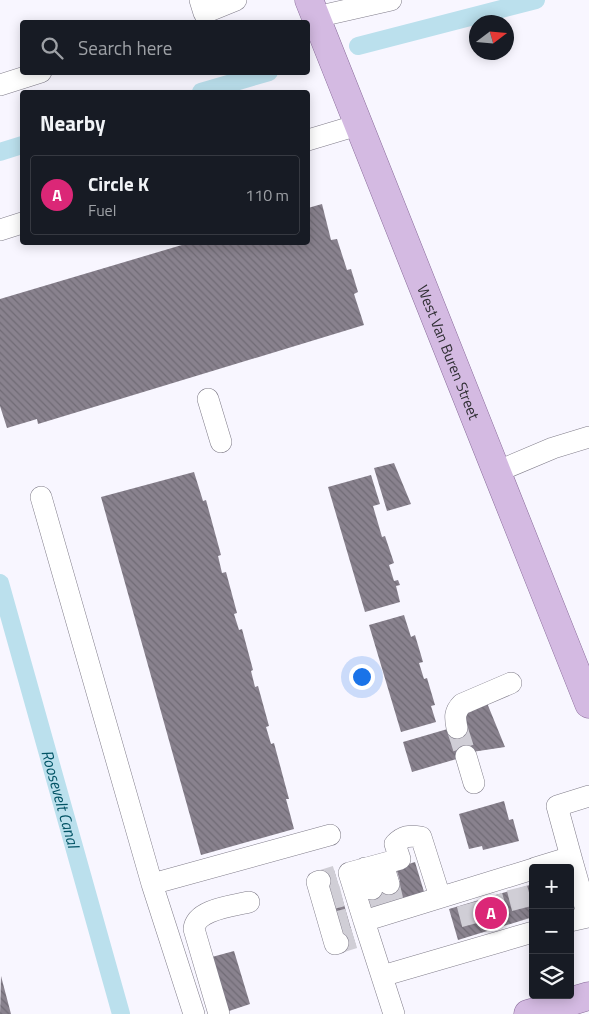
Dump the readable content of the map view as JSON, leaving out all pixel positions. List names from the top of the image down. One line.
{"streets":{"main road":["West Van Buren Street"]},"water":["Roosevelt Canal"],"north":"right","page":{"search":"Search here","heading":"Nearby","list":[{"mark":"A","name":"Circle K","note":"Fuel","value":"110 m"}],"map_buttons":["+","−"],"pins":"A"}}
